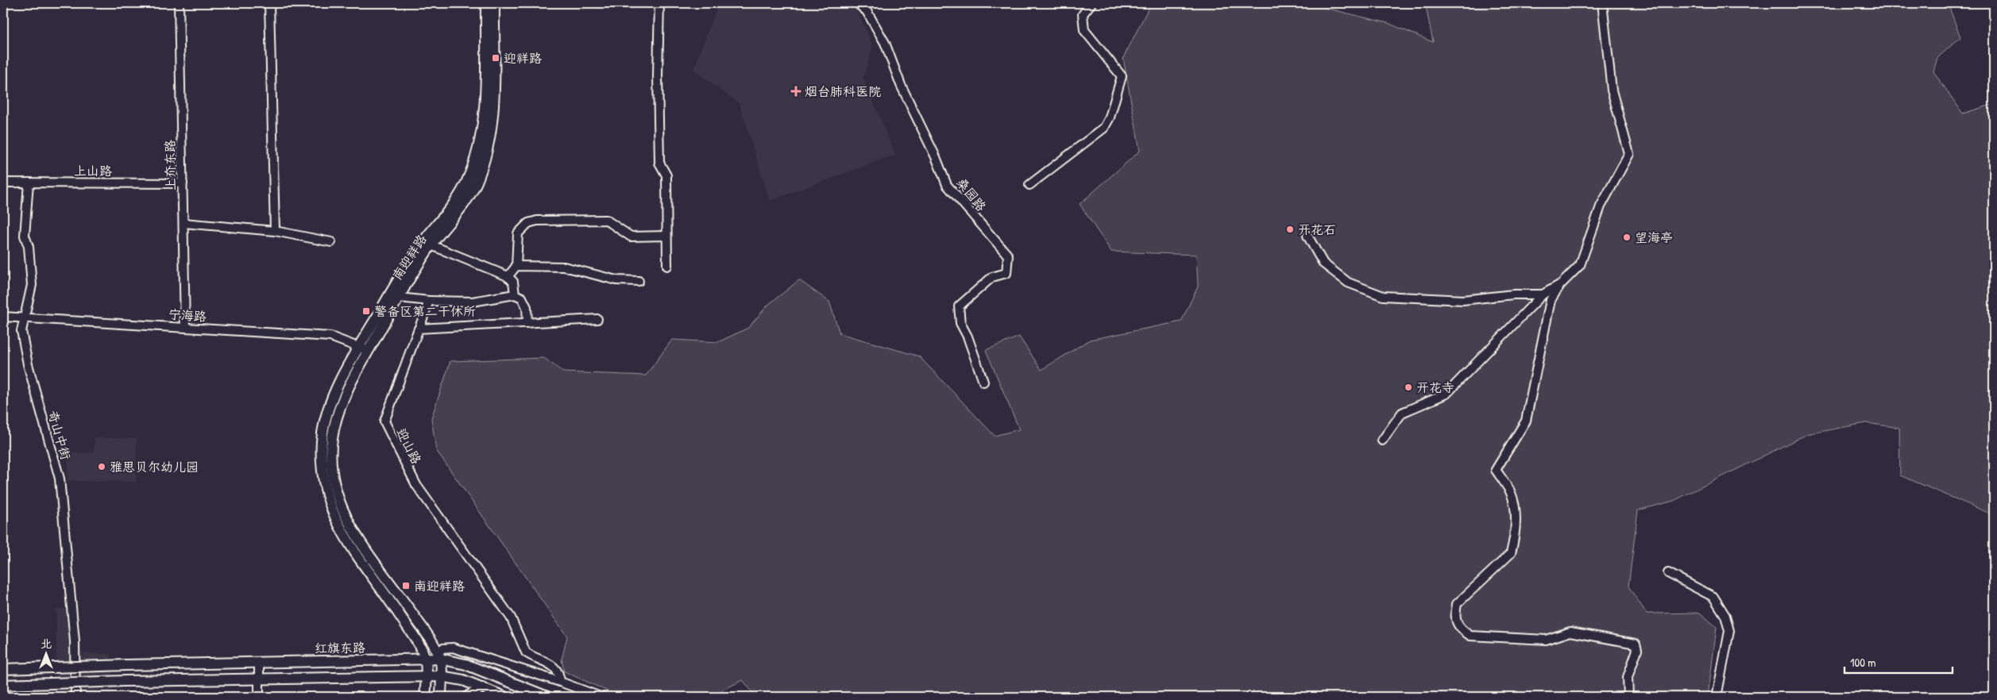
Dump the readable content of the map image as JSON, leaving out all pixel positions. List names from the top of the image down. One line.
{"streets":{"main road":["南迎祥路","红旗东路"],"street":["上夼东路","上山路","桑园路","宁海路","奇山中街","迎山路"]},"crossings":[["上夼东路","上山路"],["上夼东路","宁海路"],["上山路","奇山中街"],["南迎祥路","宁海路"],["南迎祥路","红旗东路"],["宁海路","奇山中街"]],"places":{"transit":["迎祥路","警备区第二干休所","南迎祥路"],"health":["烟台肺科医院"],"other":["开花石","望海亭","开花寺","雅思贝尔幼儿园"]},"scale_bar":"100 m","north":"top"}
